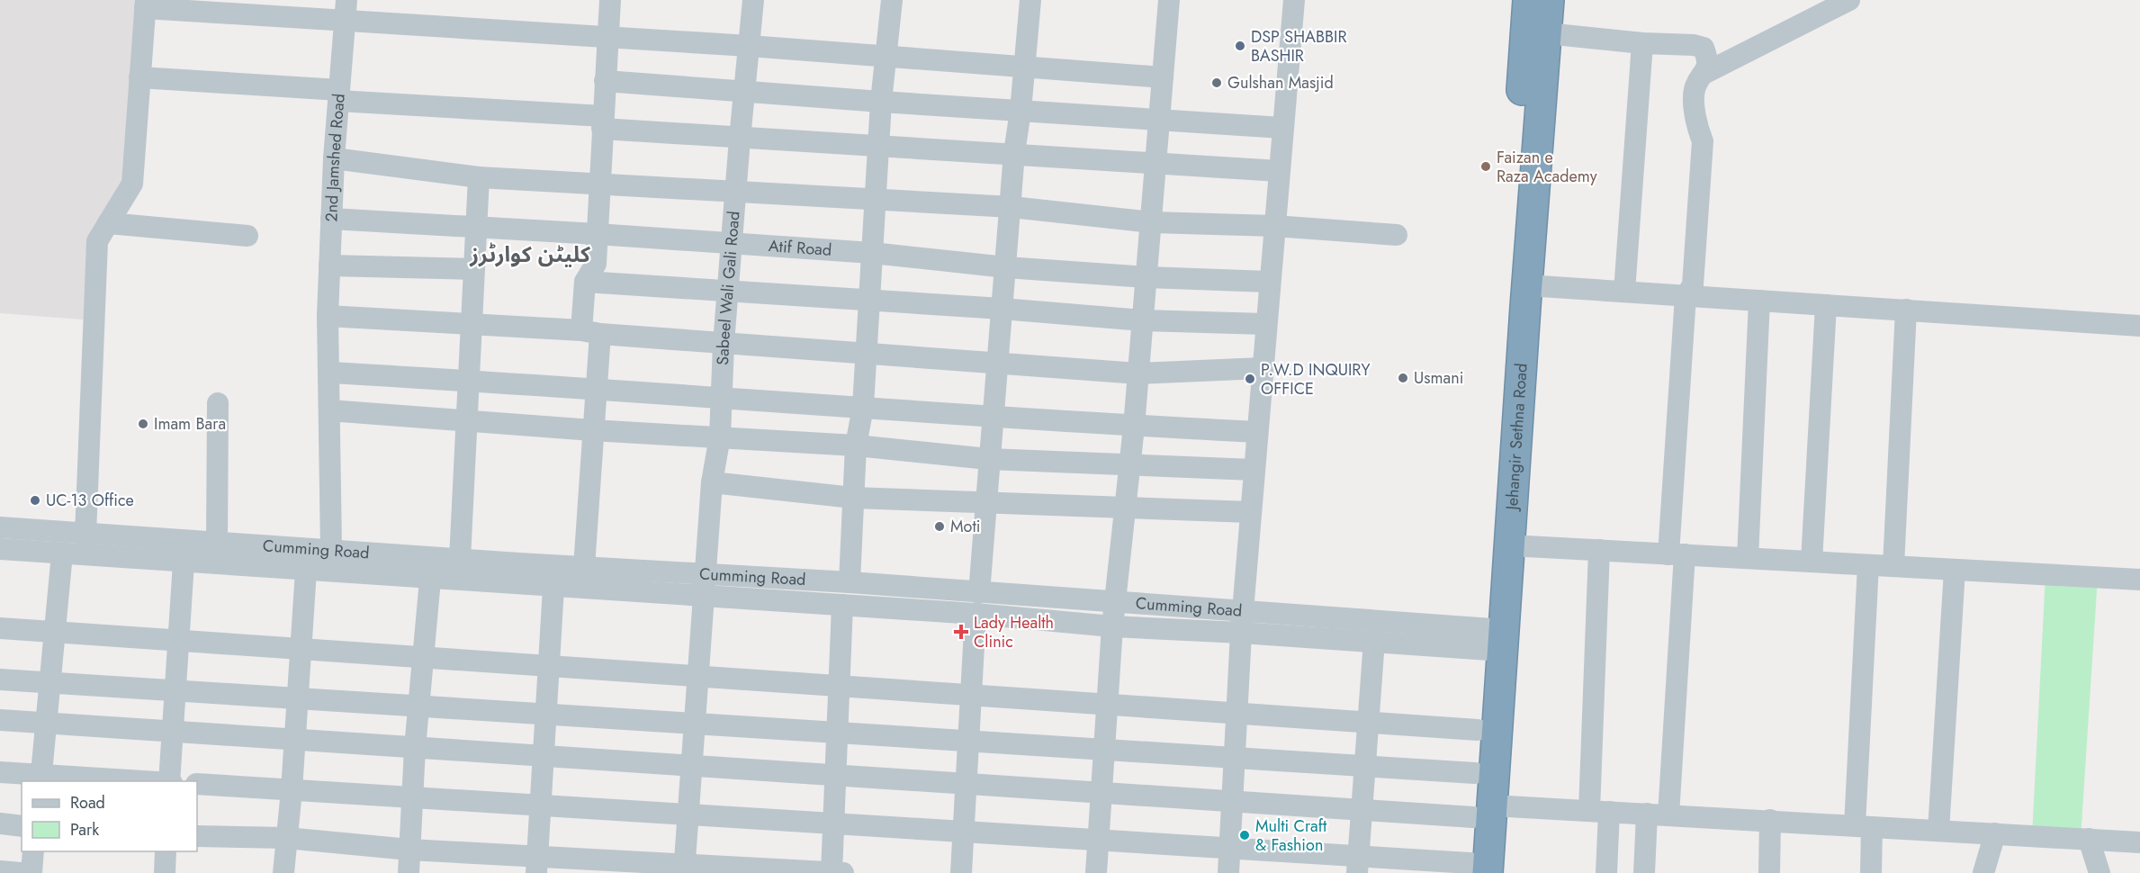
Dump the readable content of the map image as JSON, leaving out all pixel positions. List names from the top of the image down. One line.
{"streets":{"highway":["Jehangir Sethna Road"],"street":["2nd Jamshed Road","Atif Road","Sabeel Wali Gali Road","Cumming Road"]},"crossings":[["2nd Jamshed Road","Atif Road"],["2nd Jamshed Road","Cumming Road"],["Atif Road","Sabeel Wali Gali Road"],["Sabeel Wali Gali Road","Cumming Road"],["Jehangir Sethna Road","Cumming Road"]],"districts":["کلیٹن کوارٹرز"],"places":{"other":["DSP SHABBIR BASHIR","Gulshan Masjid","Faizan e Raza Academy","Usmani","P.W.D INQUIRY OFFICE","Imam Bara","UC-13 Office","Moti","Multi Craft & Fashion"],"health":["Lady Health Clinic"]},"legend":["Road","Park"]}
